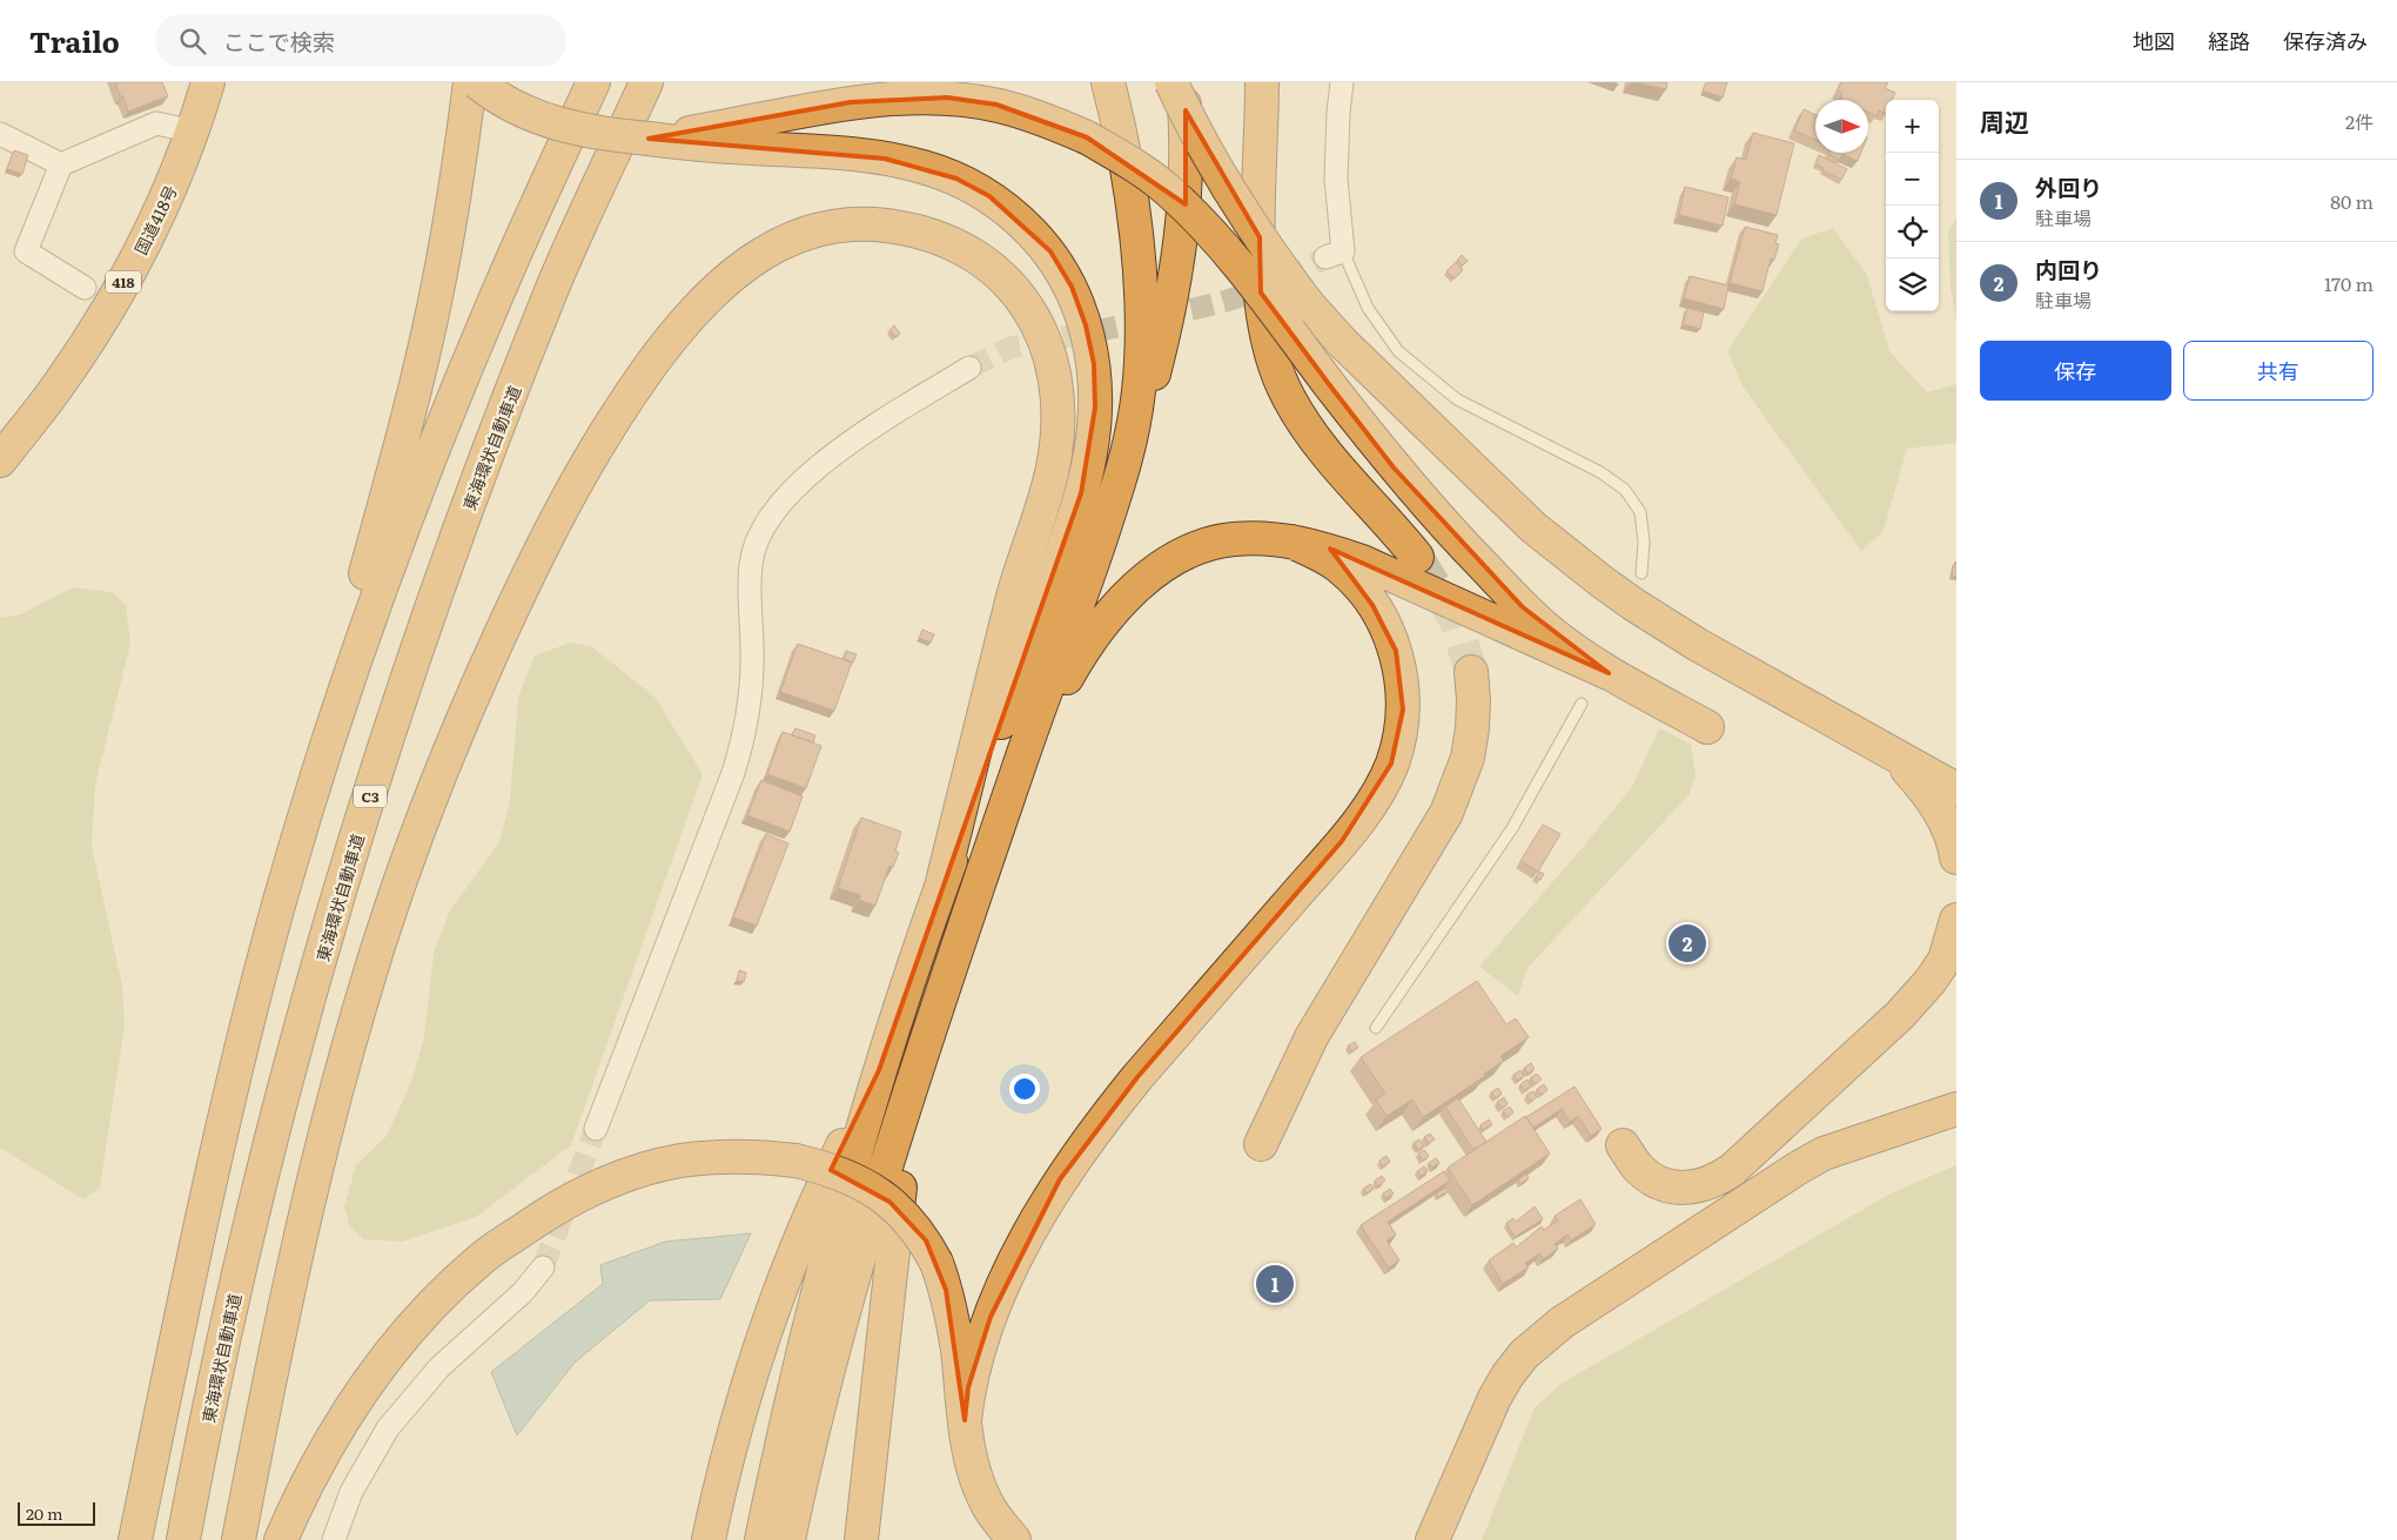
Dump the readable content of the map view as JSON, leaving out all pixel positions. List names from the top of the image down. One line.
{"streets":{"highway":["国道418号","418","東海環状自動車道","C3"]},"scale_bar":"20 m","north":"right","page":{"header":"Trailo","search":"ここで検索","nav":["地図","経路","保存済み"],"heading":["周辺","2件"],"map_buttons":["+","−"],"list":[{"mark":"1","name":"外回り","note":"駐車場","value":"80 m"},{"mark":"2","name":"内回り","note":"駐車場","value":"170 m"}],"buttons":["保存","共有"],"pins":["2","1"],"scale":"20 m"}}
